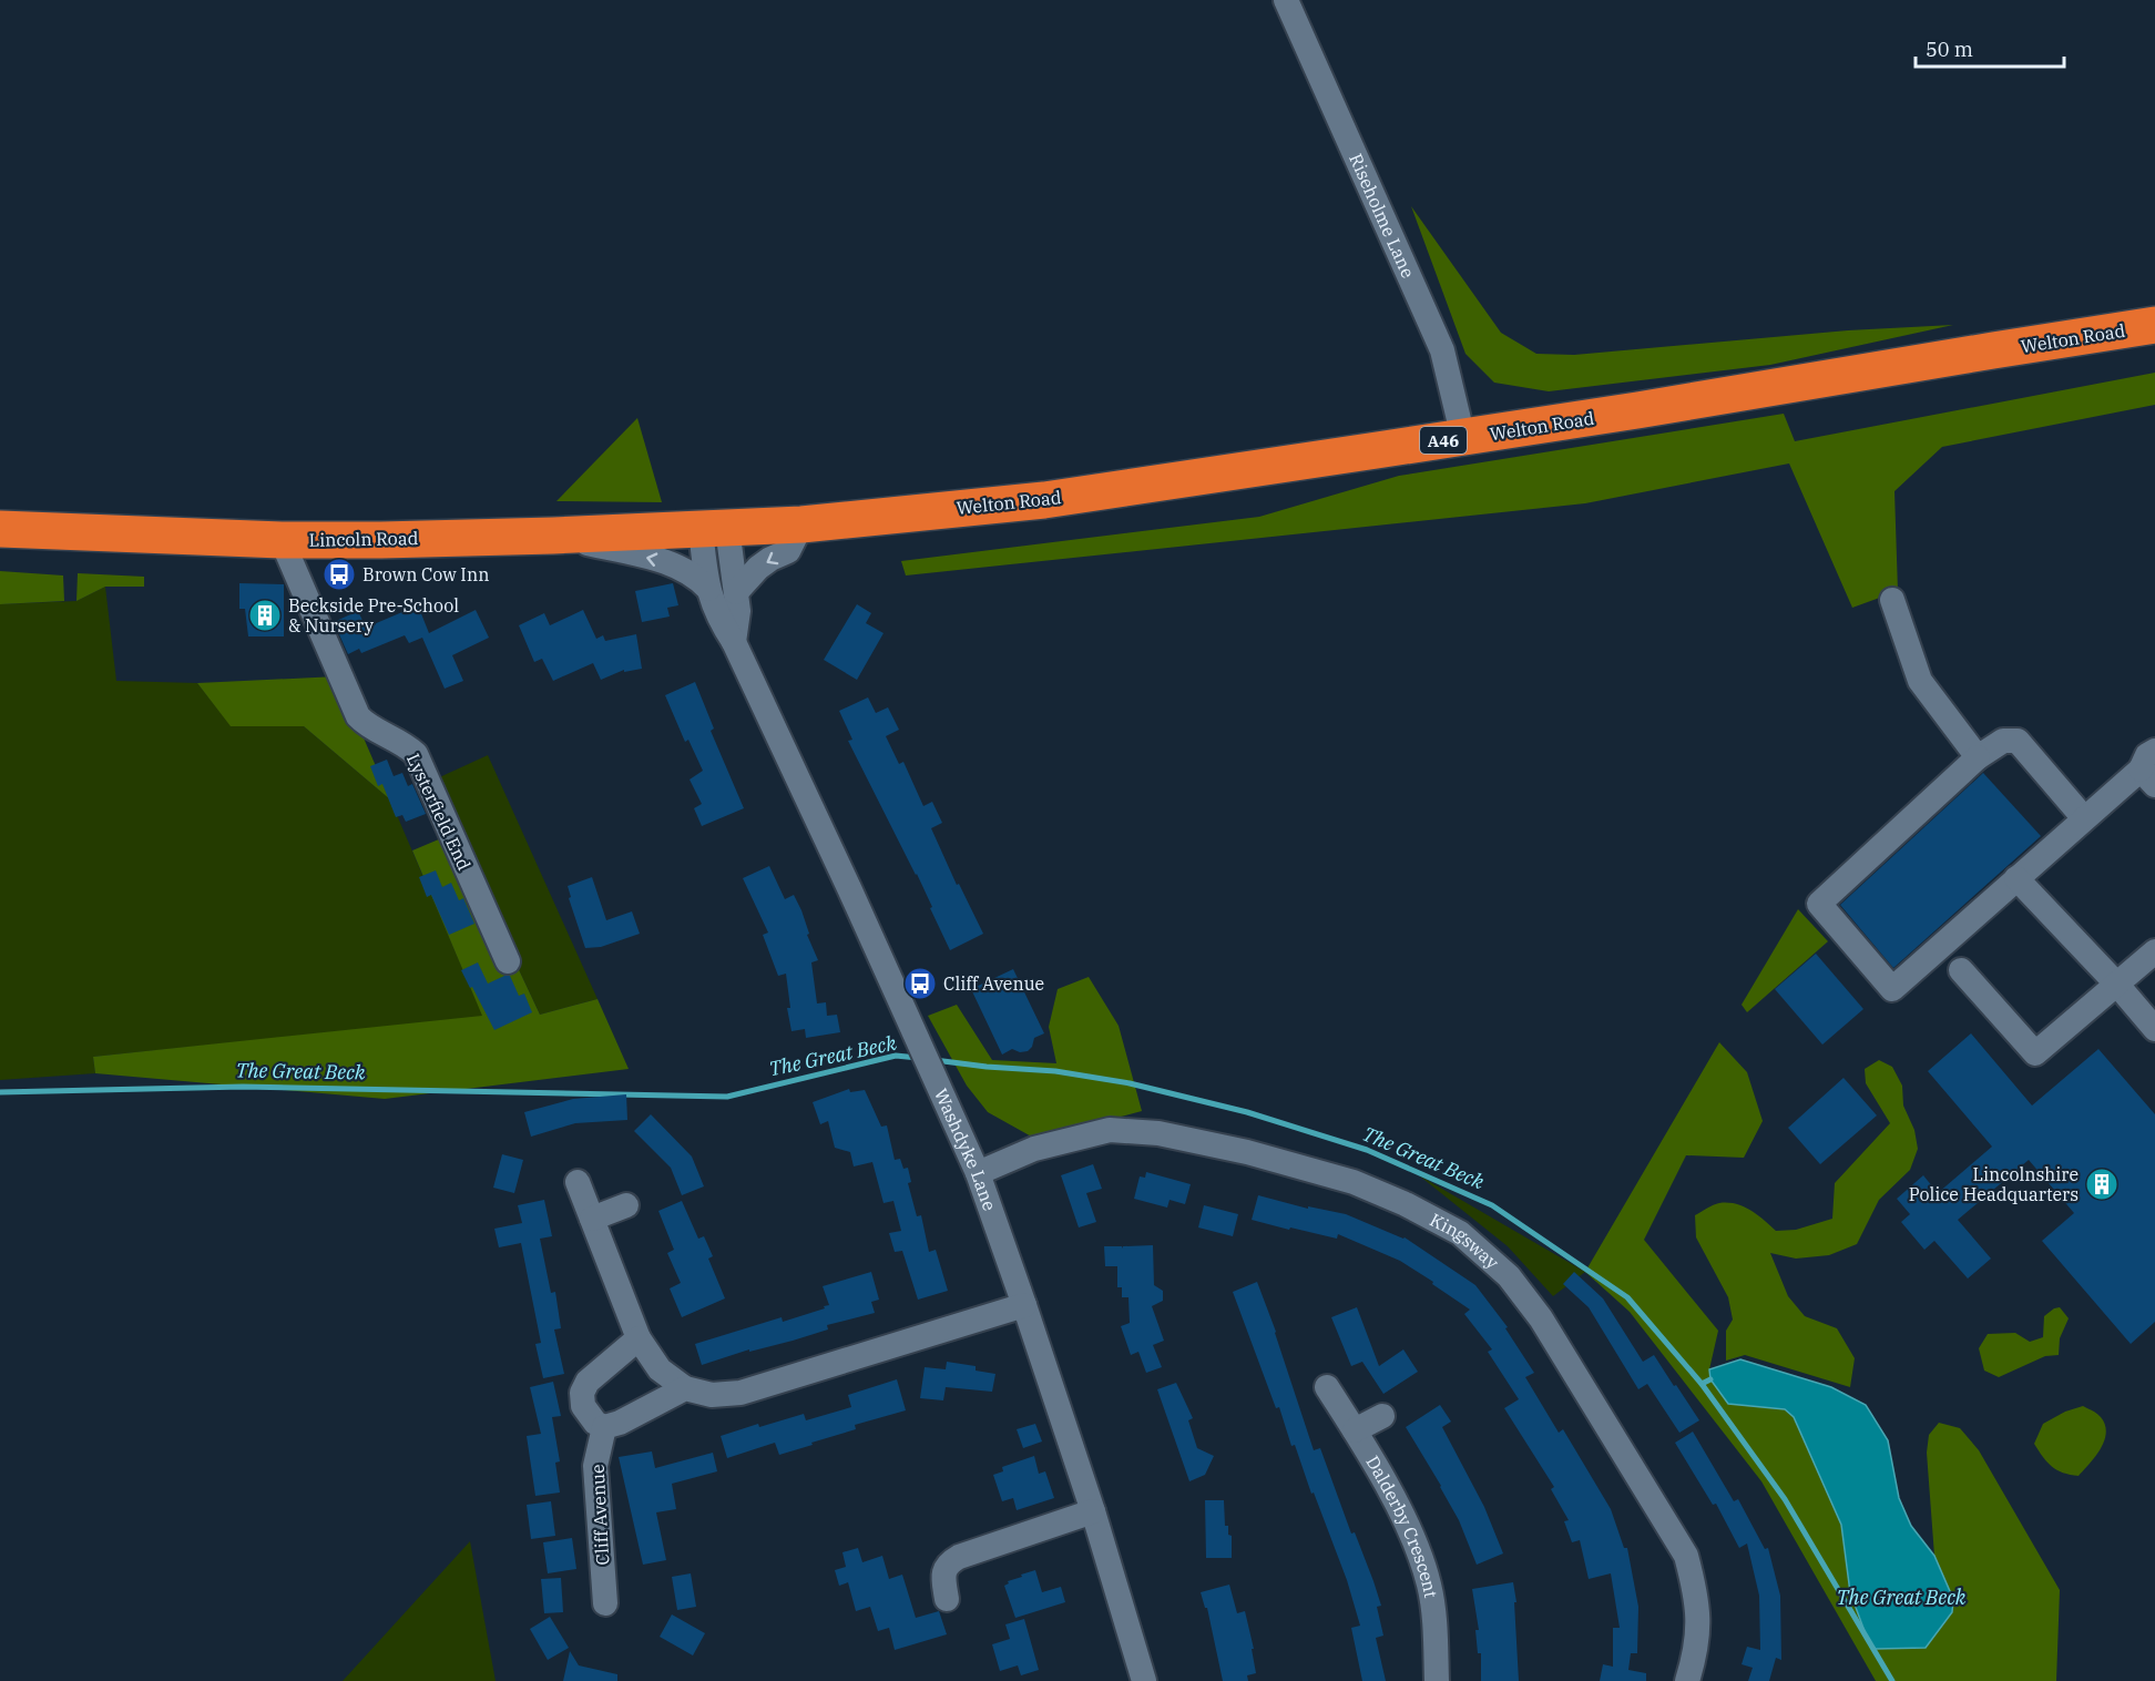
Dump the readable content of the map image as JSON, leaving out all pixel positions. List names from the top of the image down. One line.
{"streets":{"highway":["Welton Road","A46","Lincoln Road"],"street":["Riseholme Lane","Lysterfield End","Washdyke Lane","Kingsway","Cliff Avenue","Dalderby Crescent"]},"crossings":[["Riseholme Lane","Welton Road"],["Welton Road","Lincoln Road"],["Welton Road","Washdyke Lane"],["Lincoln Road","Lysterfield End"],["Lincoln Road","Washdyke Lane"],["Washdyke Lane","Kingsway"]],"water":["The Great Beck"],"places":{"bus stop":["Brown Cow Inn","Cliff Avenue"],"building":["Beckside Pre-School & Nursery","Lincolnshire Police Headquarters"]},"scale_bar":"50 m"}
